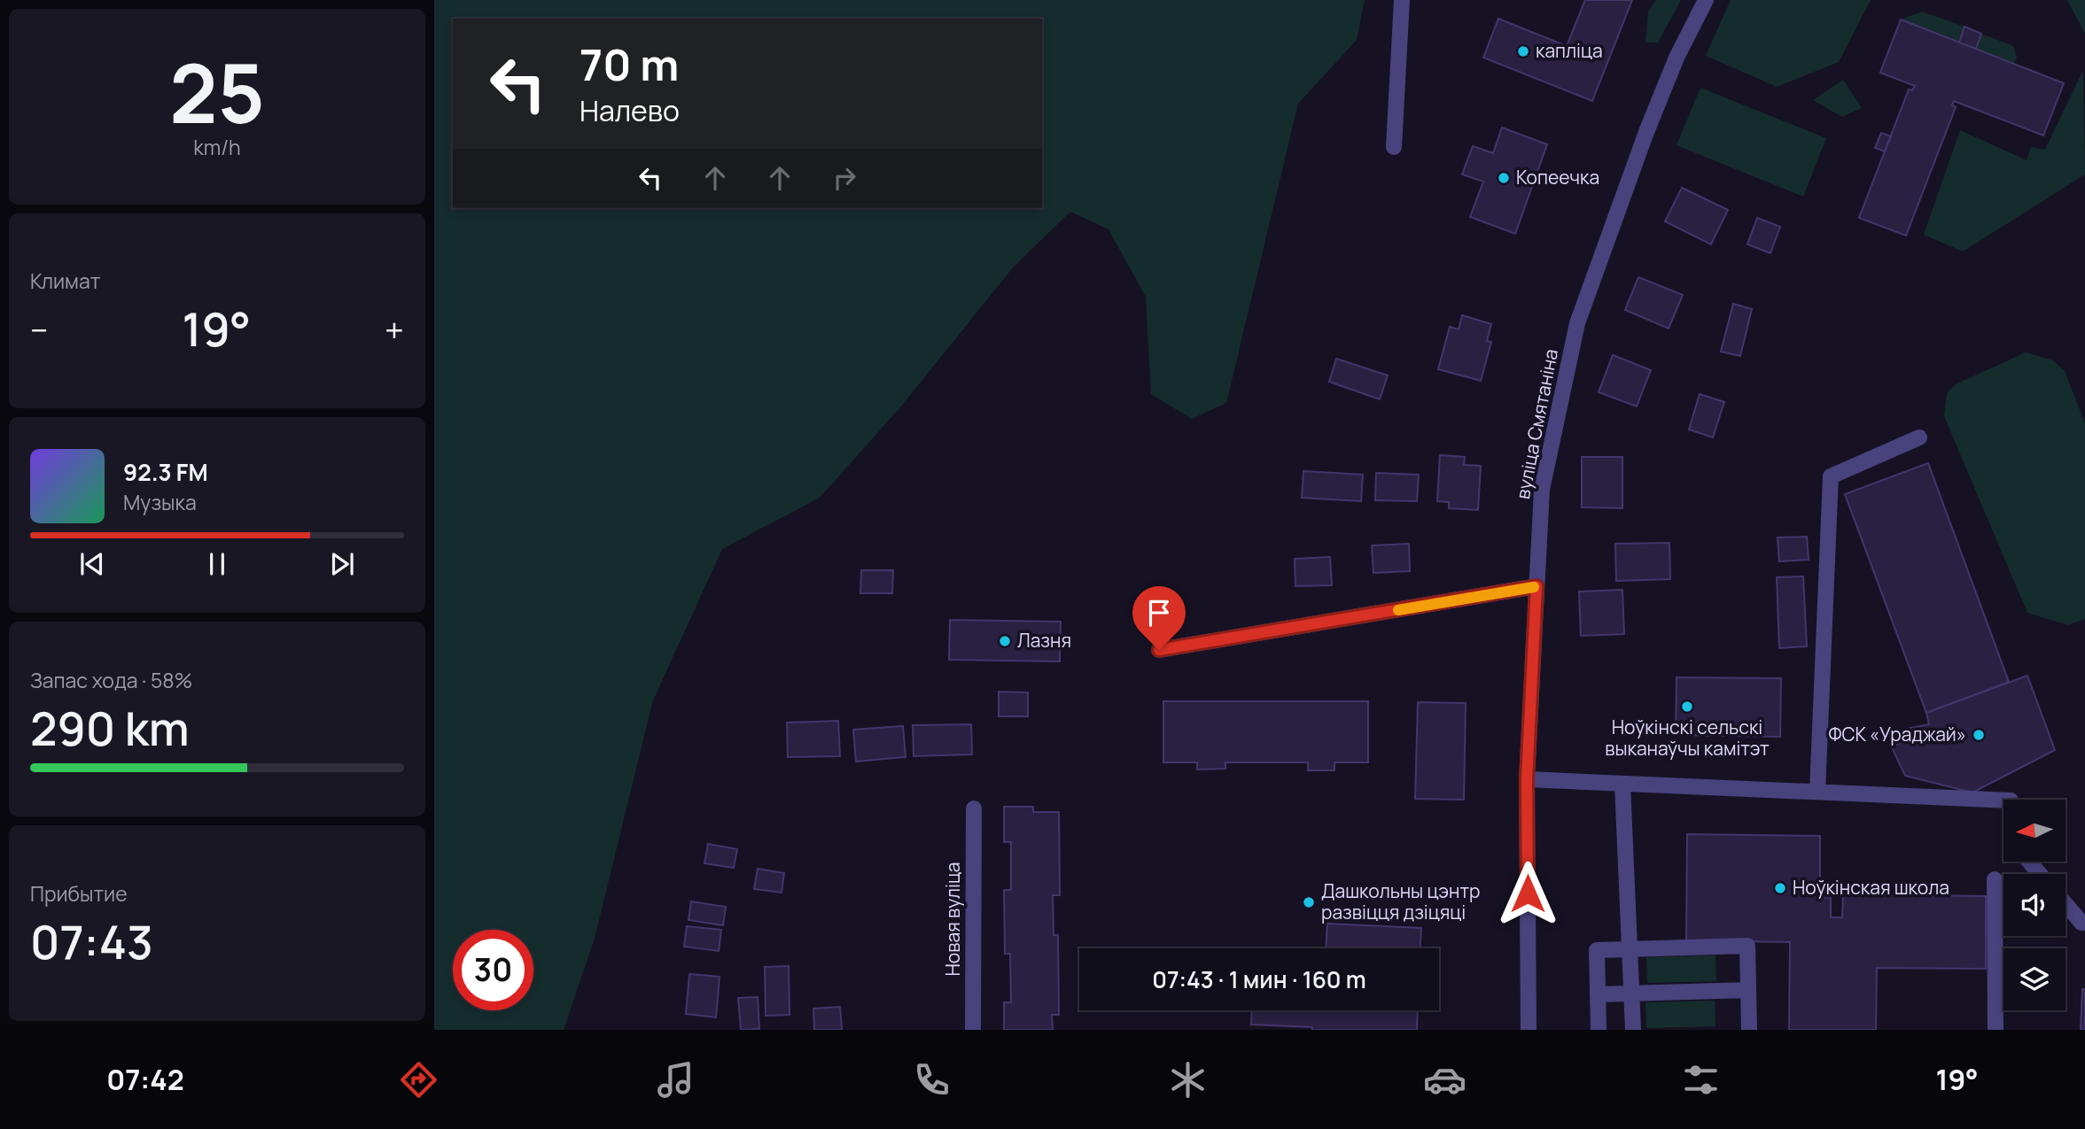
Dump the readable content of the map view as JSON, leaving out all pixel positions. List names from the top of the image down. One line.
{"streets":{"street":["вуліца Смятаніна","Новая вуліца"]},"places":["капліца","Копеечка","Лазня","Ноўкінскі сельскі выканаўчы камітэт","ФСК «Ураджай»","Ноўкінская школа","Дашкольны цэнтр развіцця дзіцяці"],"north":"left","page":{"tile":[["25","km/h"],"Климат",["Запас хода · 58%","290 km"],["Прибытие","07:43"]],"turn":["70 m","Налево"],"heat":["−","19°","+"],"song":["92.3 FM","Музыка"],"limit":"30","trip":"07:43 · 1 мин · 160 m","tabs":["07:42","19°"]}}
